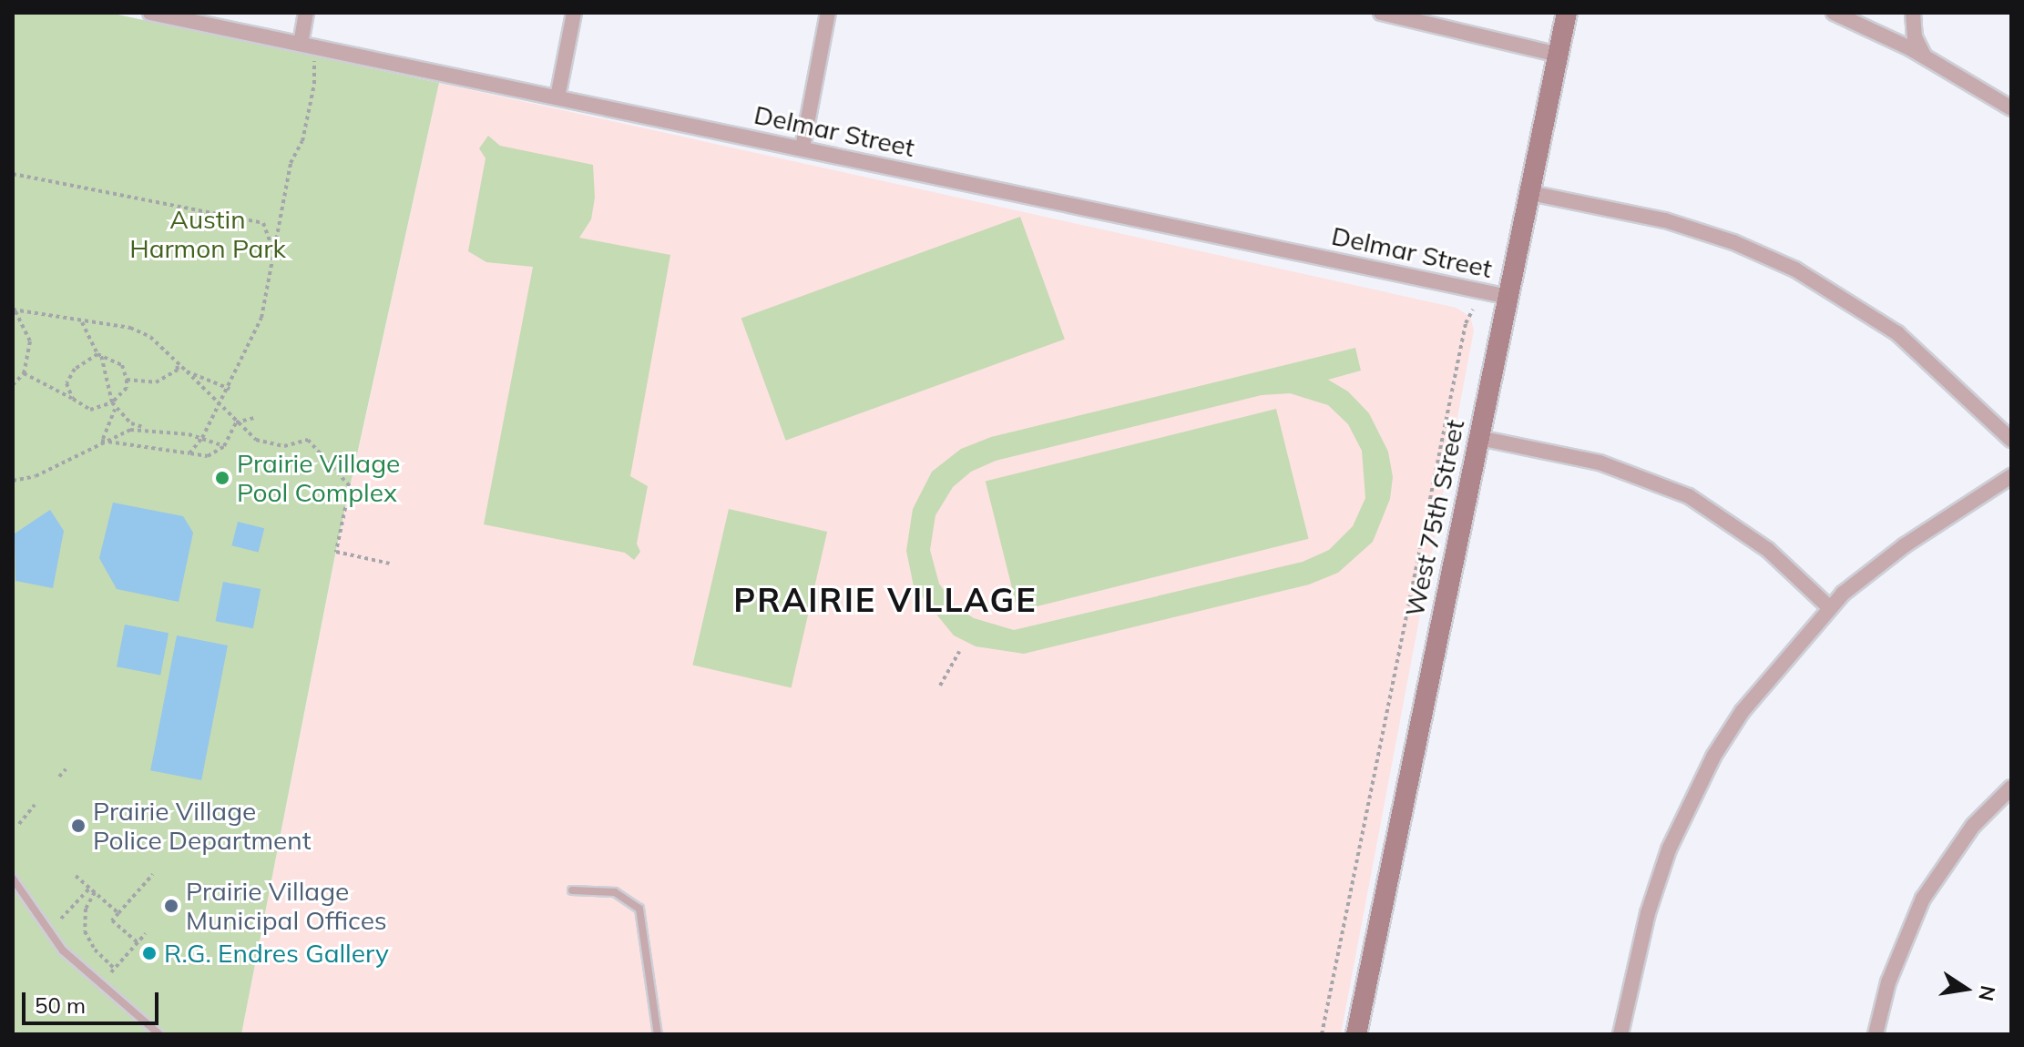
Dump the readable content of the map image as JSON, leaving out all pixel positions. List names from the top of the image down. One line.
{"streets":{"main road":["West 75th Street"],"street":["Delmar Street"]},"crossings":[["Delmar Street","West 75th Street"]],"districts":["PRAIRIE VILLAGE"],"parks":["Austin Harmon Park"],"places":["Prairie Village Pool Complex","Prairie Village Police Department","Prairie Village Municipal Offices","R.G. Endres Gallery"],"scale_bar":"50 m","north":"right"}
